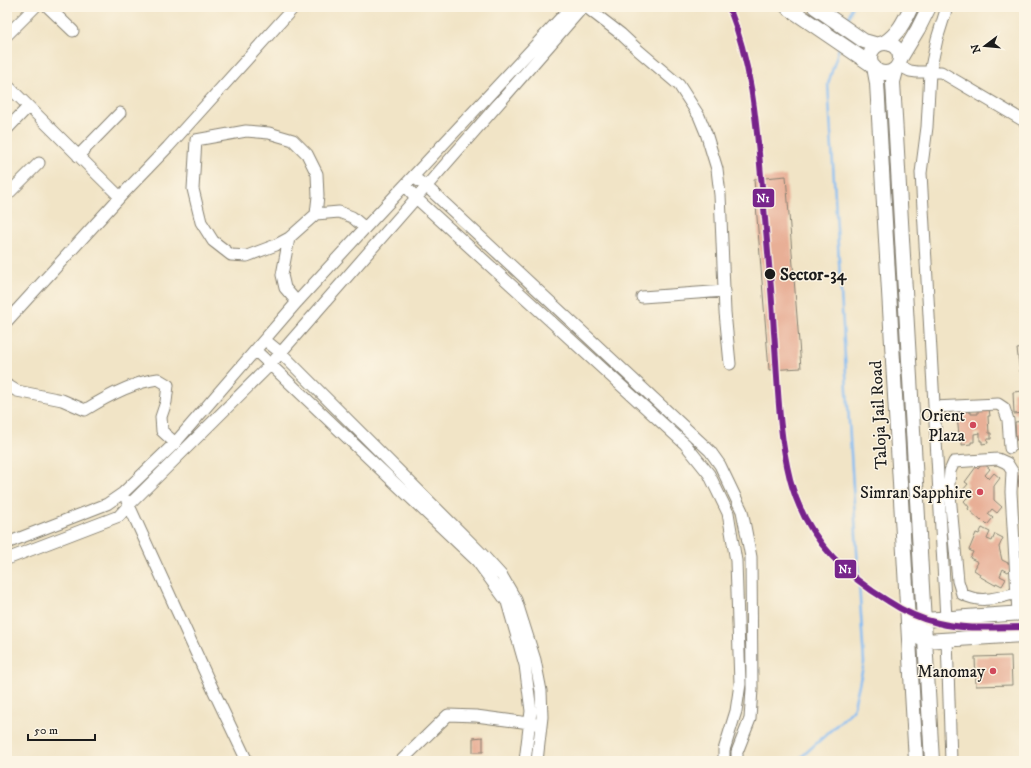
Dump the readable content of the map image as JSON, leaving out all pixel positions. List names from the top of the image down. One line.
{"streets":{"main road":["Taloja Jail Road"]},"places":["Sector-34","Orient Plaza","Simran Sapphire","Manomay"],"lines":["transit line N1"],"scale_bar":"50 m","north":"left"}
